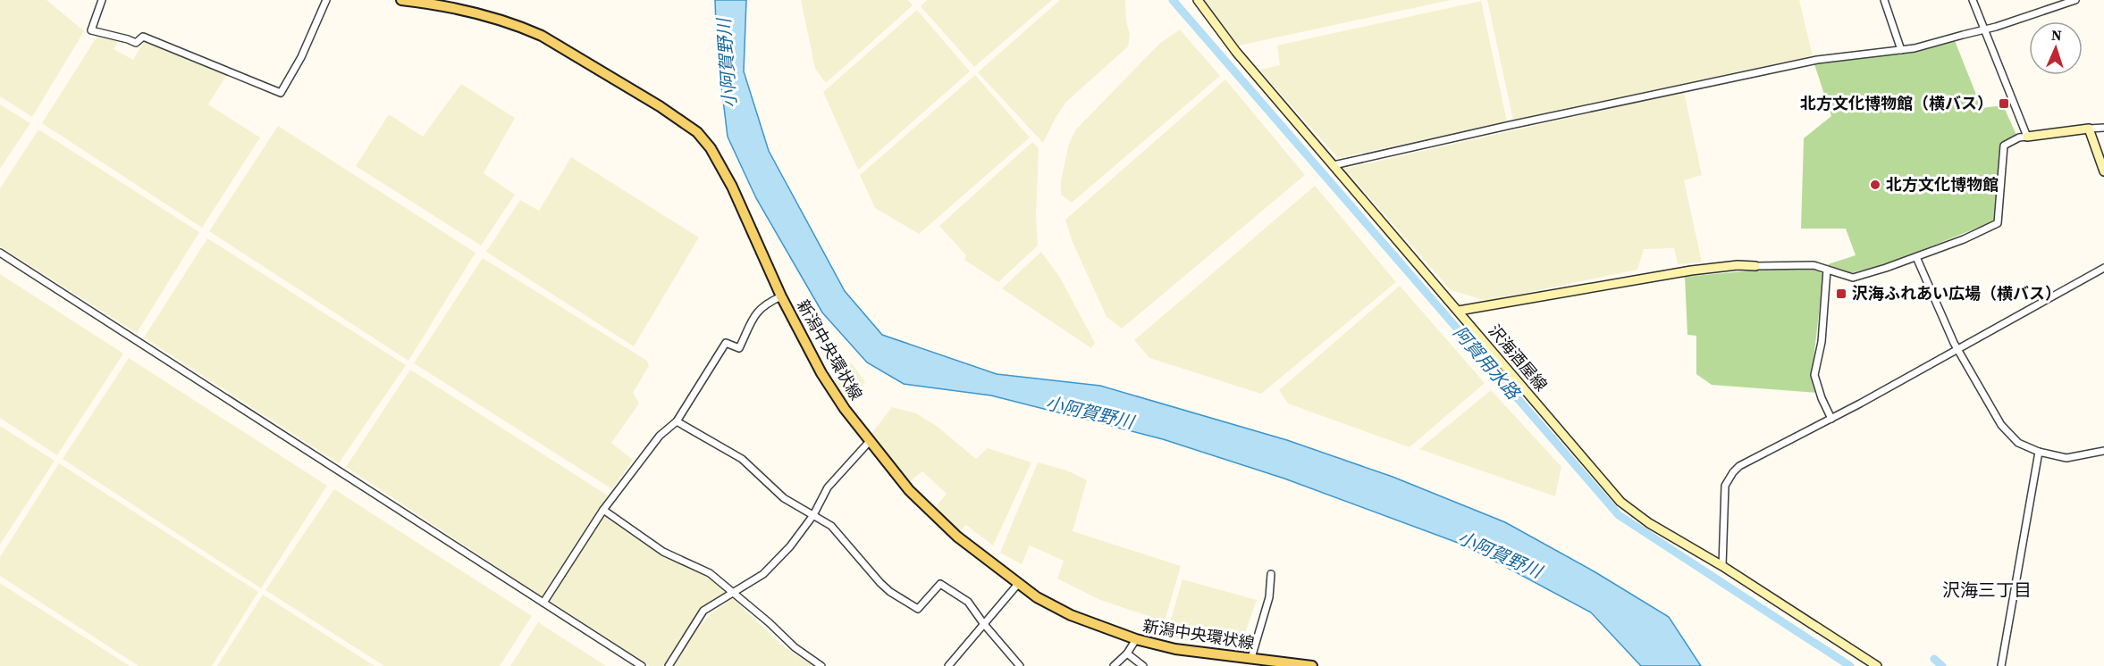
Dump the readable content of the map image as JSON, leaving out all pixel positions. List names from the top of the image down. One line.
{"streets":{"main road":["新潟中央環状線","沢海酒屋線"]},"districts":["沢海三丁目"],"water":["小阿賀野川","阿賀用水路"],"places":{"transit":["北方文化博物館（横バス）","沢海ふれあい広場（横バス）"],"other":["北方文化博物館"]},"north":"top"}
